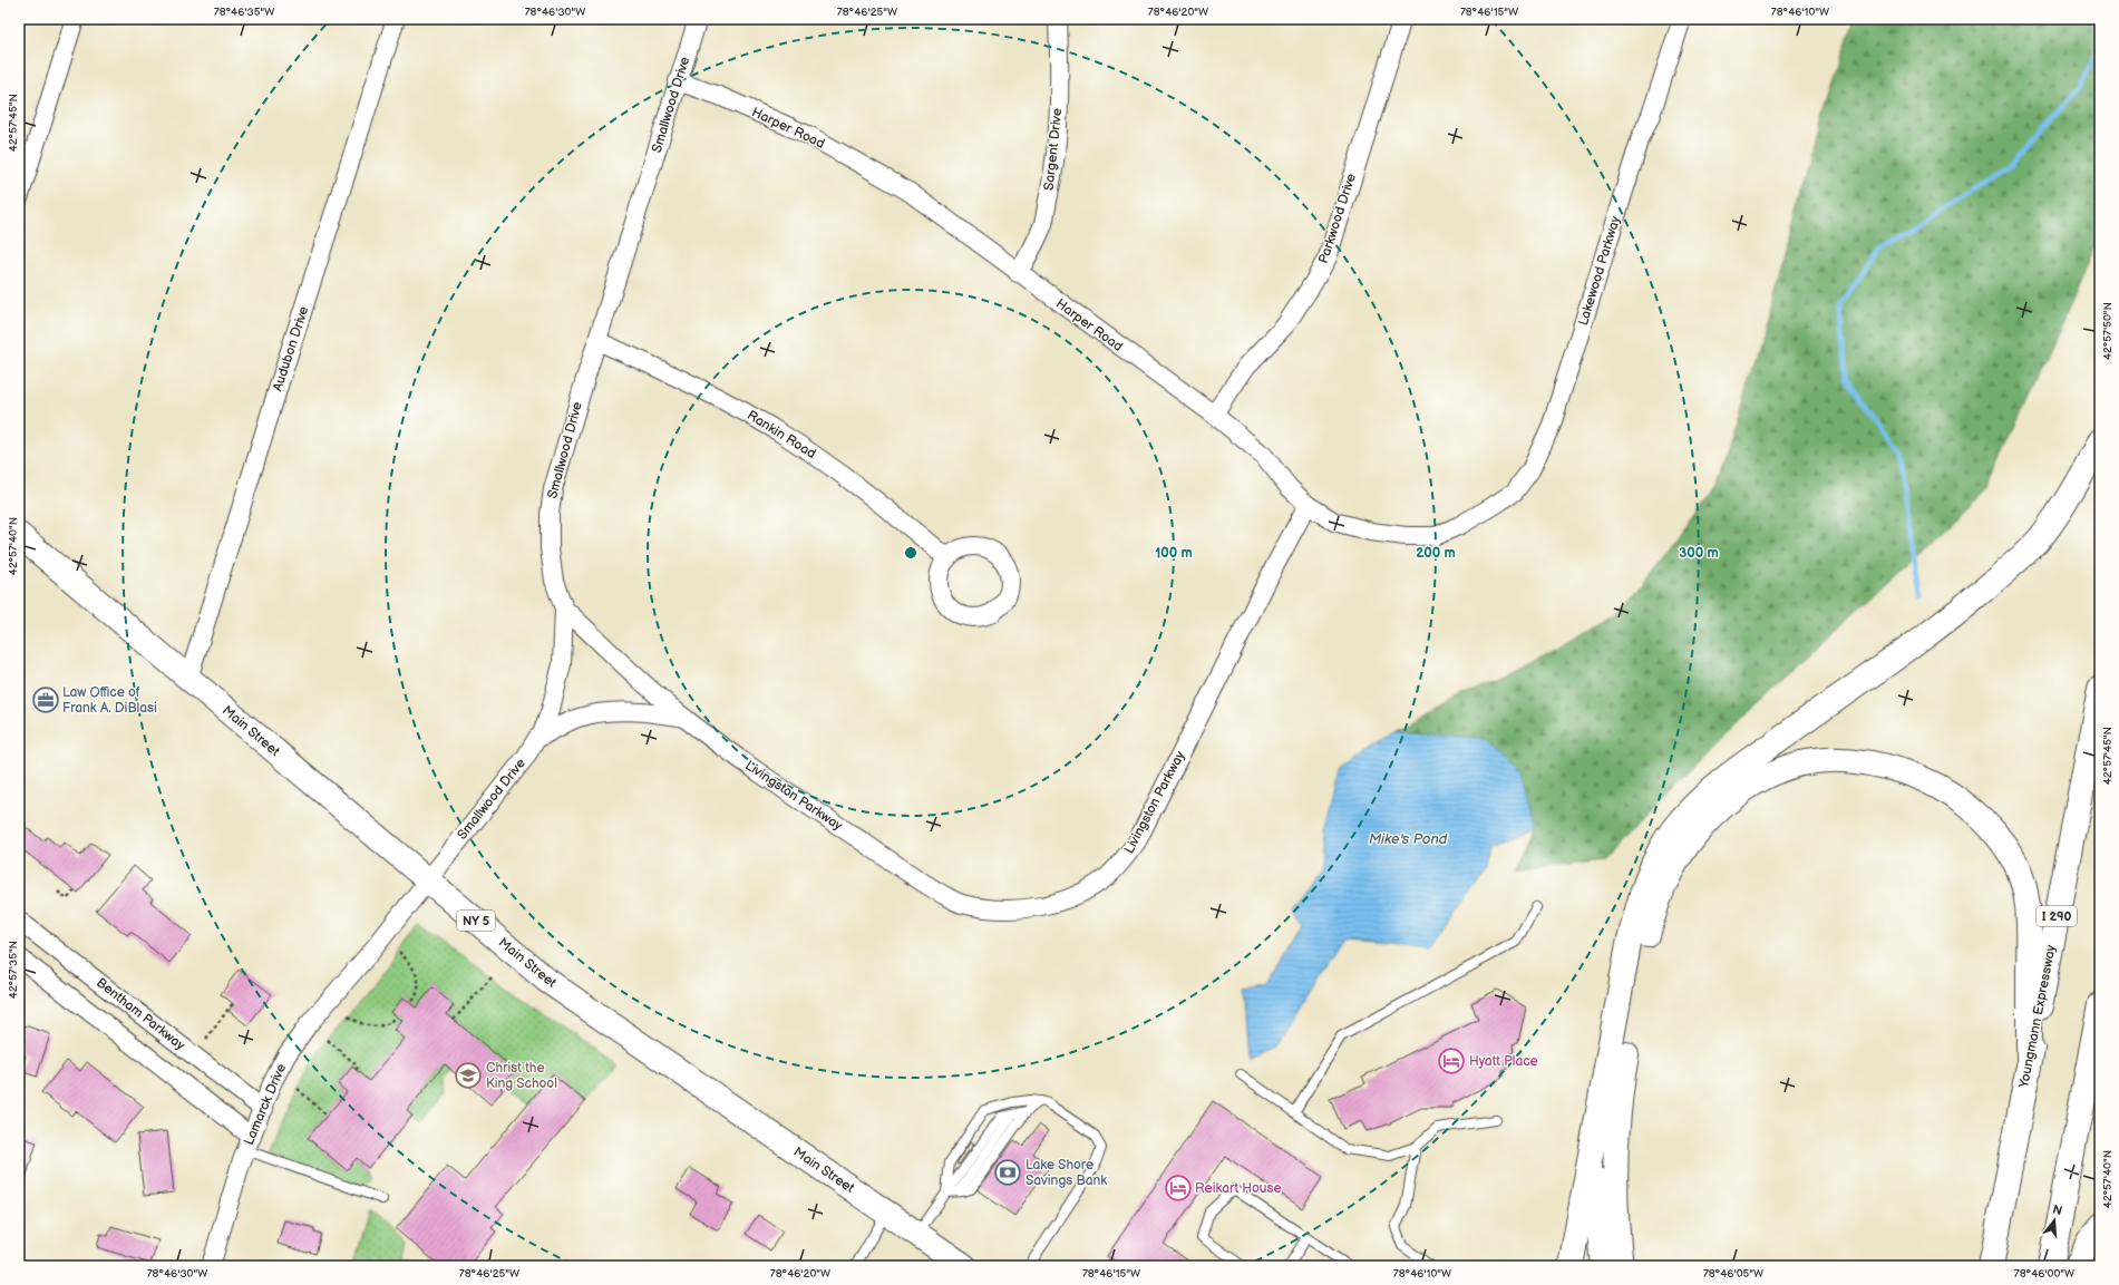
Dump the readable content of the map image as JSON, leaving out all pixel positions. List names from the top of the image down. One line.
{"streets":{"main road":["Main Street","I 290","NY 5","Youngmann Expressway"],"street":["Smallwood Drive","Harper Road","Sargent Drive","Parkwood Drive","Lakewood Parkway","Audubon Drive","Rankin Road","Livingston Parkway","Bentham Parkway","Lamarck Drive"]},"crossings":[["Smallwood Drive","Harper Road"],["Smallwood Drive","Rankin Road"],["Smallwood Drive","Main Street"],["Smallwood Drive","Livingston Parkway"],["Smallwood Drive","Lamarck Drive"],["Harper Road","Sargent Drive"],["Harper Road","Parkwood Drive"],["Harper Road","Lakewood Parkway"],["Harper Road","Livingston Parkway"],["Audubon Drive","Main Street"],["Main Street","Lamarck Drive"],["Bentham Parkway","Lamarck Drive"]],"water":["Mike's Pond"],"places":{"office":["Law Office of Frank A. DiBlasi"],"hotel":["Hyatt Place","Reikart House"],"school or university":["Christ the King School"],"bank":["Lake Shore Savings Bank"]},"north":"top","coordinates":["78°46'35\"W","78°46'30\"W","78°46'25\"W","78°46'20\"W","78°46'15\"W","78°46'10\"W","42°57'45\"N","42°57'50\"N","42°57'40\"N","42°57'35\"N","78°46'05\"W","78°46'00\"W"],"rings":["100 m","200 m","300 m"]}
